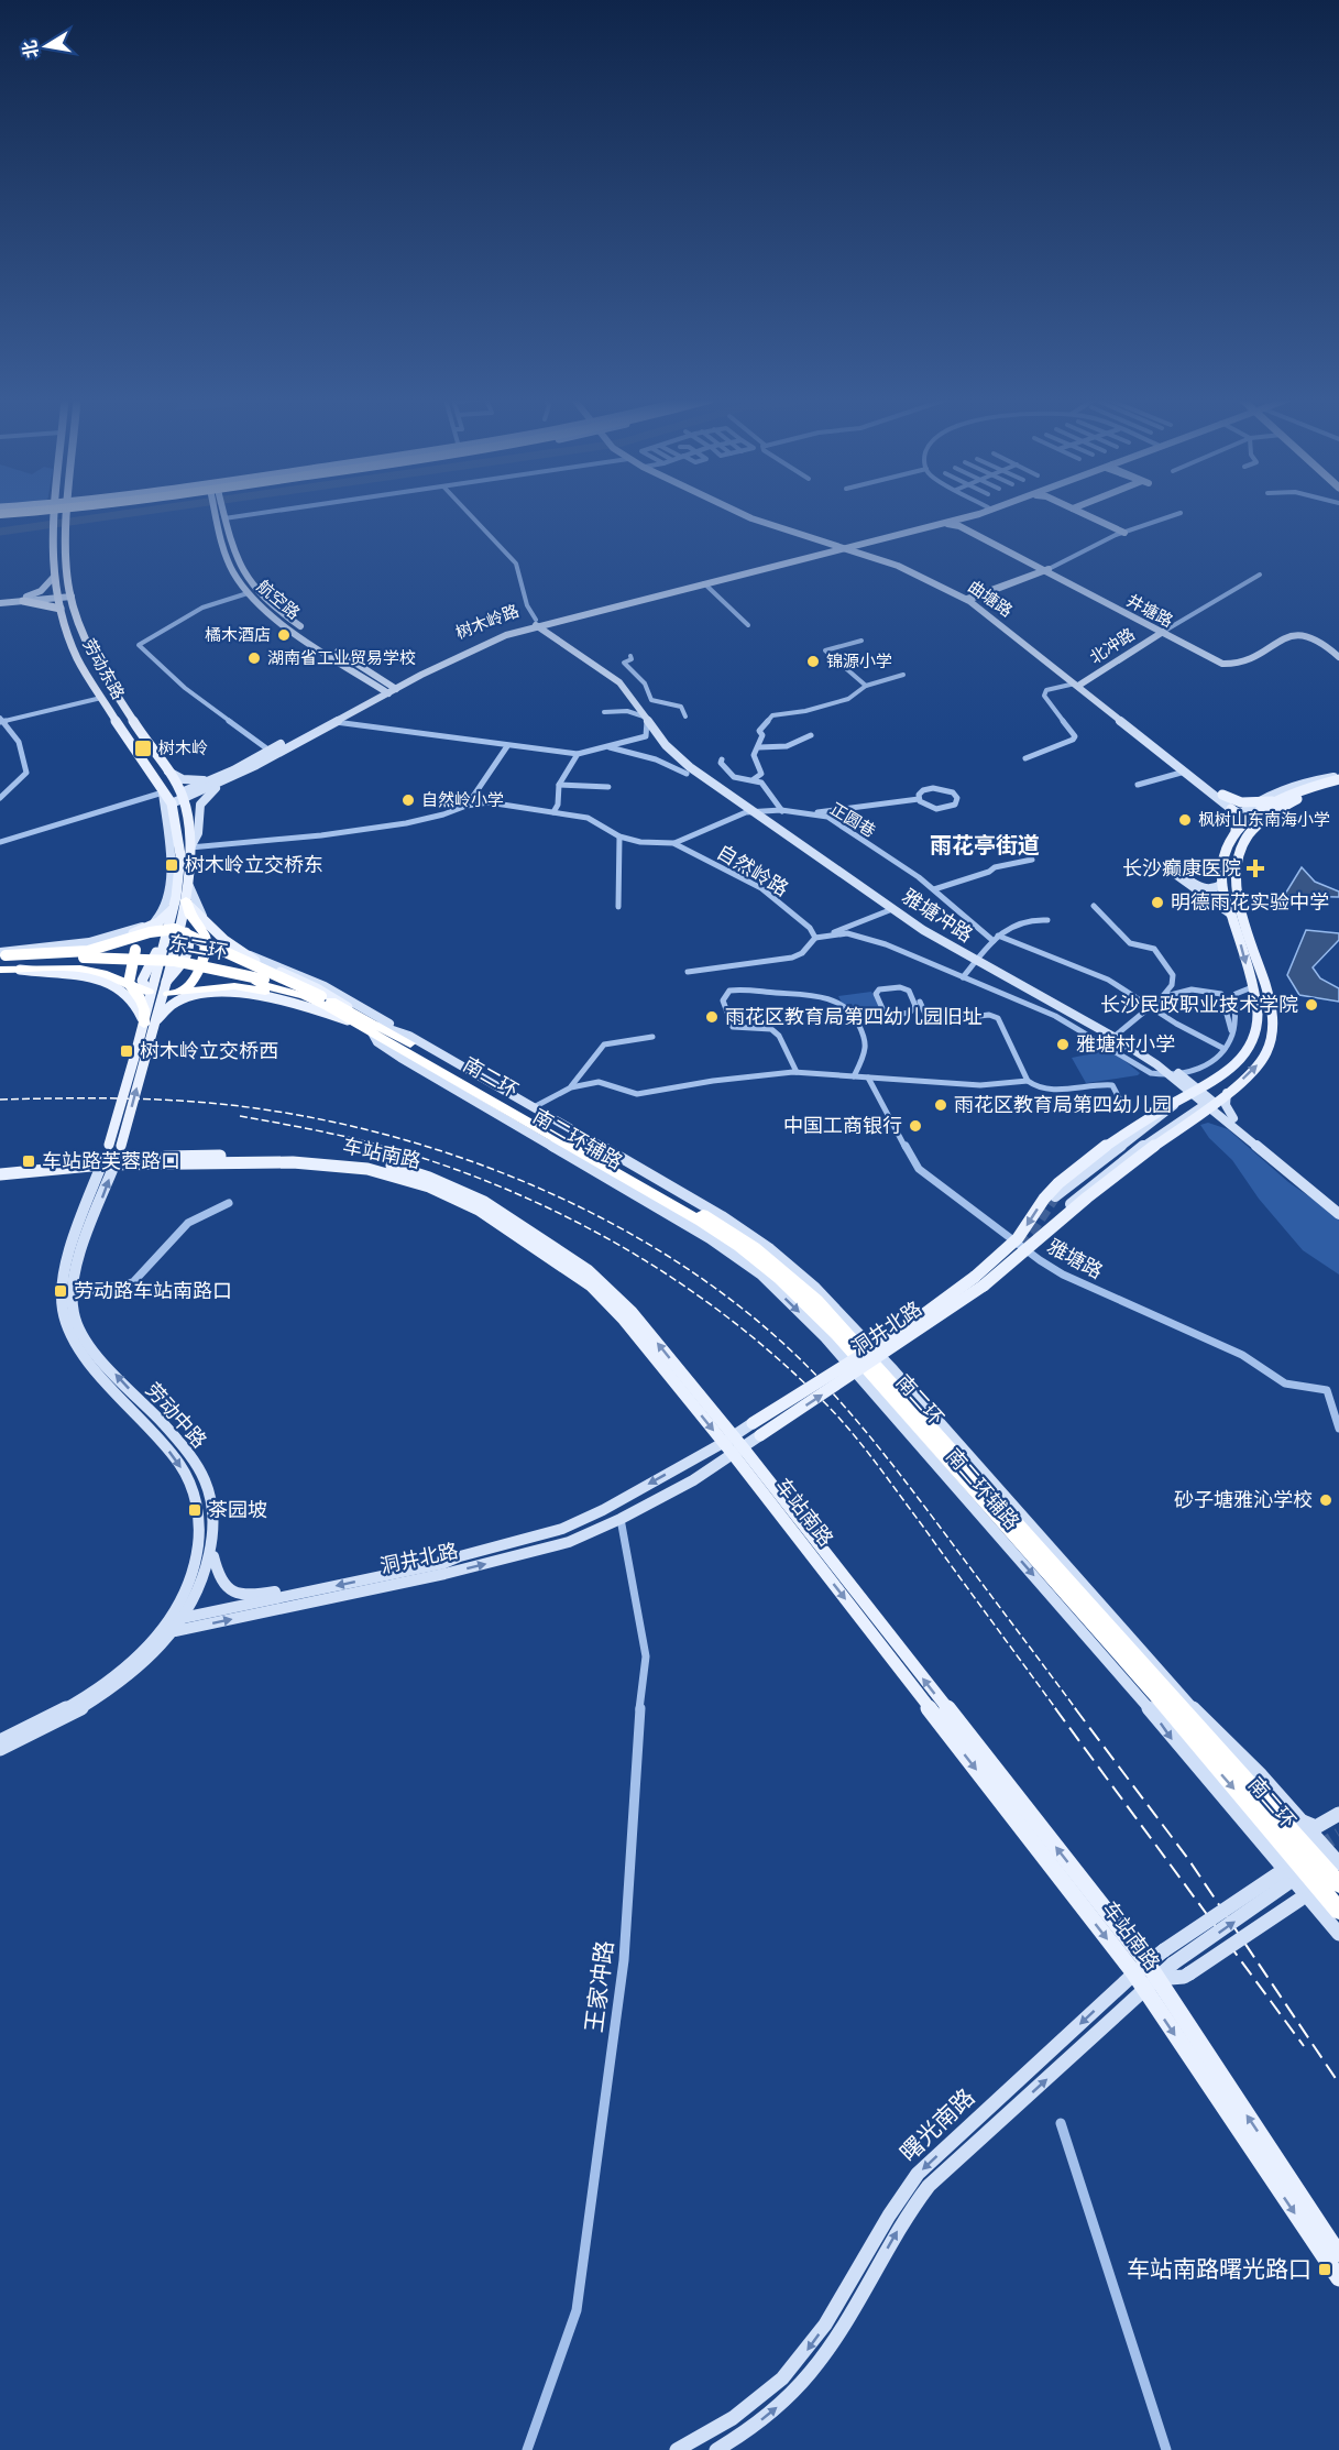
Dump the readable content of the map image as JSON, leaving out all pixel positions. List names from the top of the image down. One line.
{"streets":{"highway":["东二环","南二环"],"main road":["曲塘路","航空路","井塘路","树木岭路","北冲路","劳动东路","雅塘冲路","南二环辅路","车站南路","洞井北路","劳动中路","曙光南路"],"street":["正圆巷","自然岭路","雅塘路","王家冲路"]},"crossings":[["曲塘路","树木岭路"],["曲塘路","北冲路"],["曲塘路","洞井北路"],["航空路","树木岭路"],["井塘路","北冲路"],["树木岭路","劳动东路"],["树木岭路","雅塘冲路"],["劳动东路","自然岭路"],["正圆巷","自然岭路"],["正圆巷","雅塘冲路"],["雅塘冲路","洞井北路"],["东二环","南二环"],["东二环","南二环辅路"],["南二环","南二环辅路"],["车站南路","洞井北路"],["车站南路","劳动中路"],["车站南路","曙光南路"],["雅塘路","洞井北路"],["洞井北路","劳动中路"],["洞井北路","王家冲路"]],"districts":["雨花亭街道"],"places":{"other":["橘木酒店","湖南省工业贸易学校","锦源小学","自然岭小学","枫树山东南海小学","明德雨花实验中学","长沙民政职业技术学院","雨花区教育局第四幼儿园旧址","雅塘村小学","雨花区教育局第四幼儿园","中国工商银行","砂子塘雅沁学校"],"transit":["树木岭","树木岭立交桥东","树木岭立交桥西","车站路芙蓉路口","劳动路车站南路口","茶园坡","车站南路曙光路口"],"health":["长沙癫康医院"]},"north":"left"}
